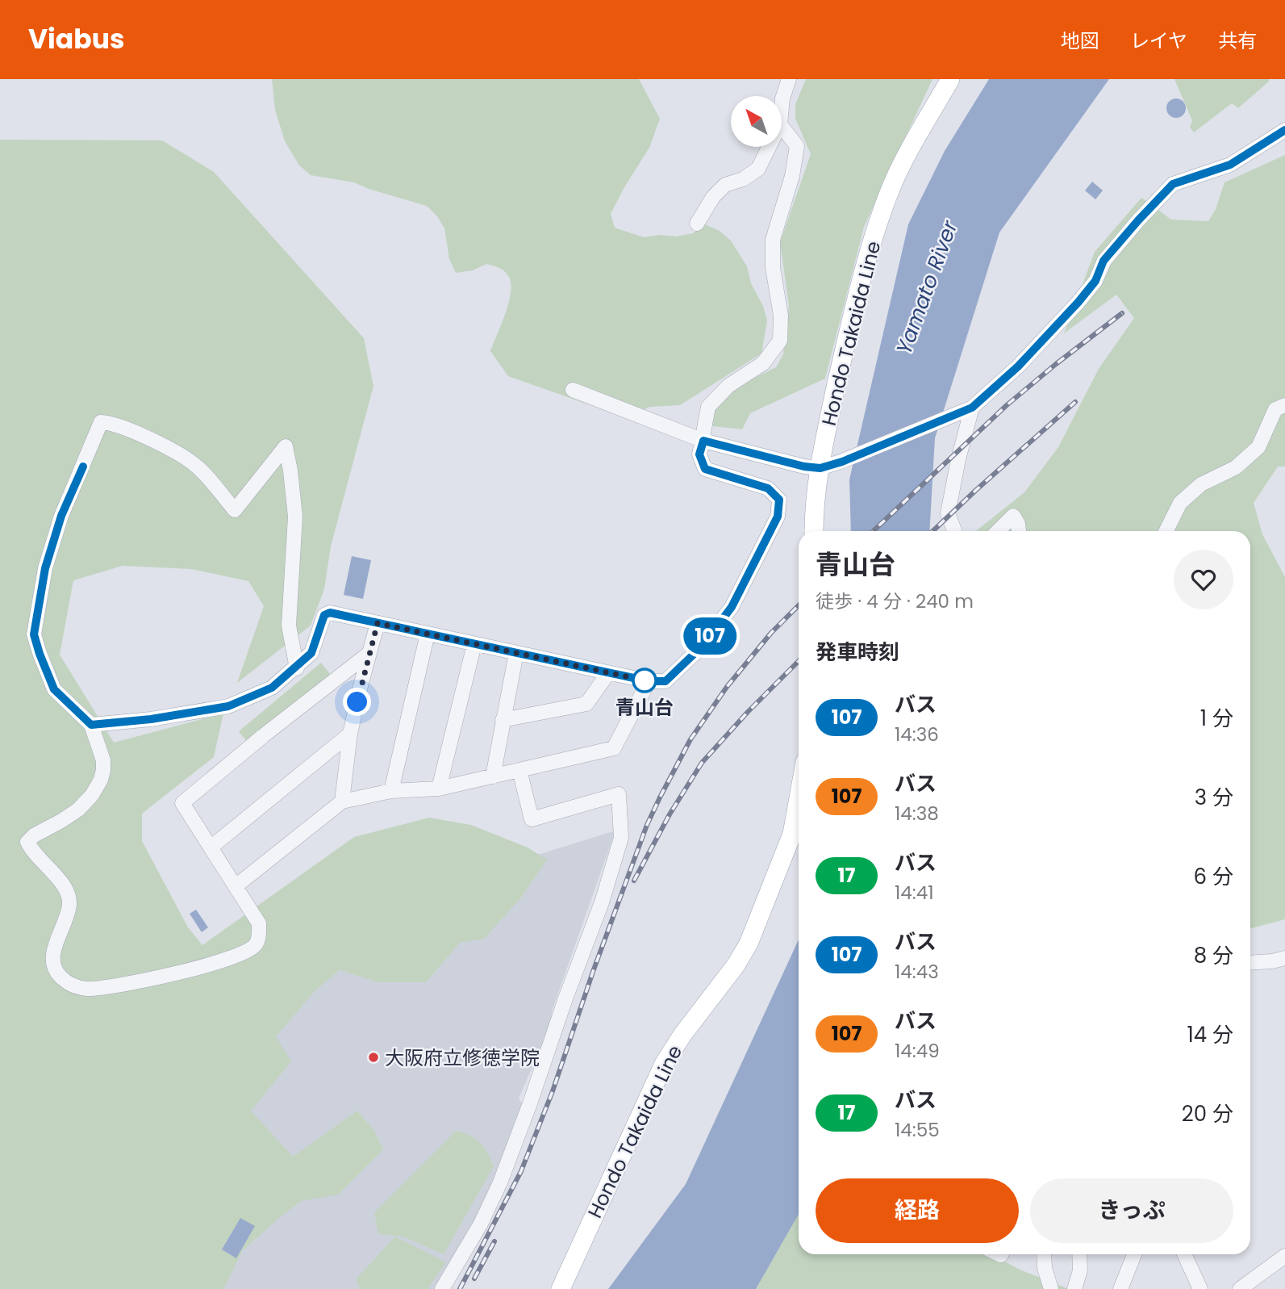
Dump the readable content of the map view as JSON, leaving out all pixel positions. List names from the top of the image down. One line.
{"streets":{"main road":["Hondo Takaida Line"]},"water":["Yamato River"],"places":["青山台","大阪府立修徳学院"],"lines":["bus line 107"],"north":"top left","page":{"header":"Viabus","nav":["地図","レイヤ","共有"],"on_map":"107","heading":[["青山台","徒歩 · 4 分 · 240 m"],"発車時刻"],"list":[{"mark":"107","name":"バス","note":"14:36","value":"1 分"},{"mark":"107","name":"バス","note":"14:38","value":"3 分"},{"mark":"17","name":"バス","note":"14:41","value":"6 分"},{"mark":"107","name":"バス","note":"14:43","value":"8 分"},{"mark":"107","name":"バス","note":"14:49","value":"14 分"},{"mark":"17","name":"バス","note":"14:55","value":"20 分"}],"buttons":["経路","きっぷ"]}}
